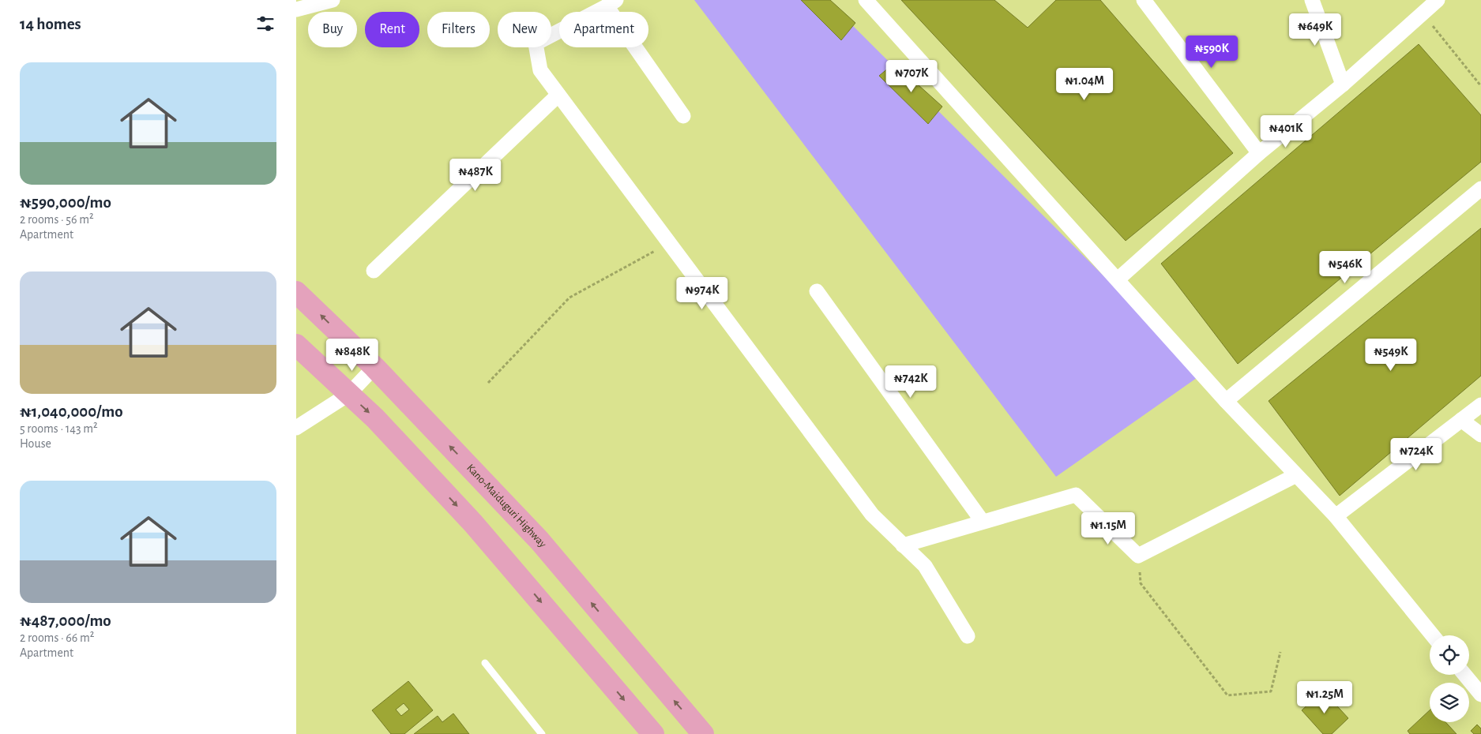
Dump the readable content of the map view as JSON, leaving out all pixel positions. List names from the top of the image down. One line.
{"streets":{"highway":["Kano-Maiduguri Highway"]},"page":{"heading":"14 homes","chip":["Buy","Rent","Filters","New","Apartment"],"price":["₦649K","₦590K","₦707K","₦1.04M","₦401K","₦487K","₦546K","₦974K","₦848K","₦549K","₦742K","₦724K","₦1.15M","₦1.25M"],"list":[{"name":"₦590,000/mo","note":"2 rooms · 56 m² · Apartment"},{"name":"₦1,040,000/mo","note":"5 rooms · 143 m² · House"},{"name":"₦487,000/mo","note":"2 rooms · 66 m² · Apartment"}]}}
